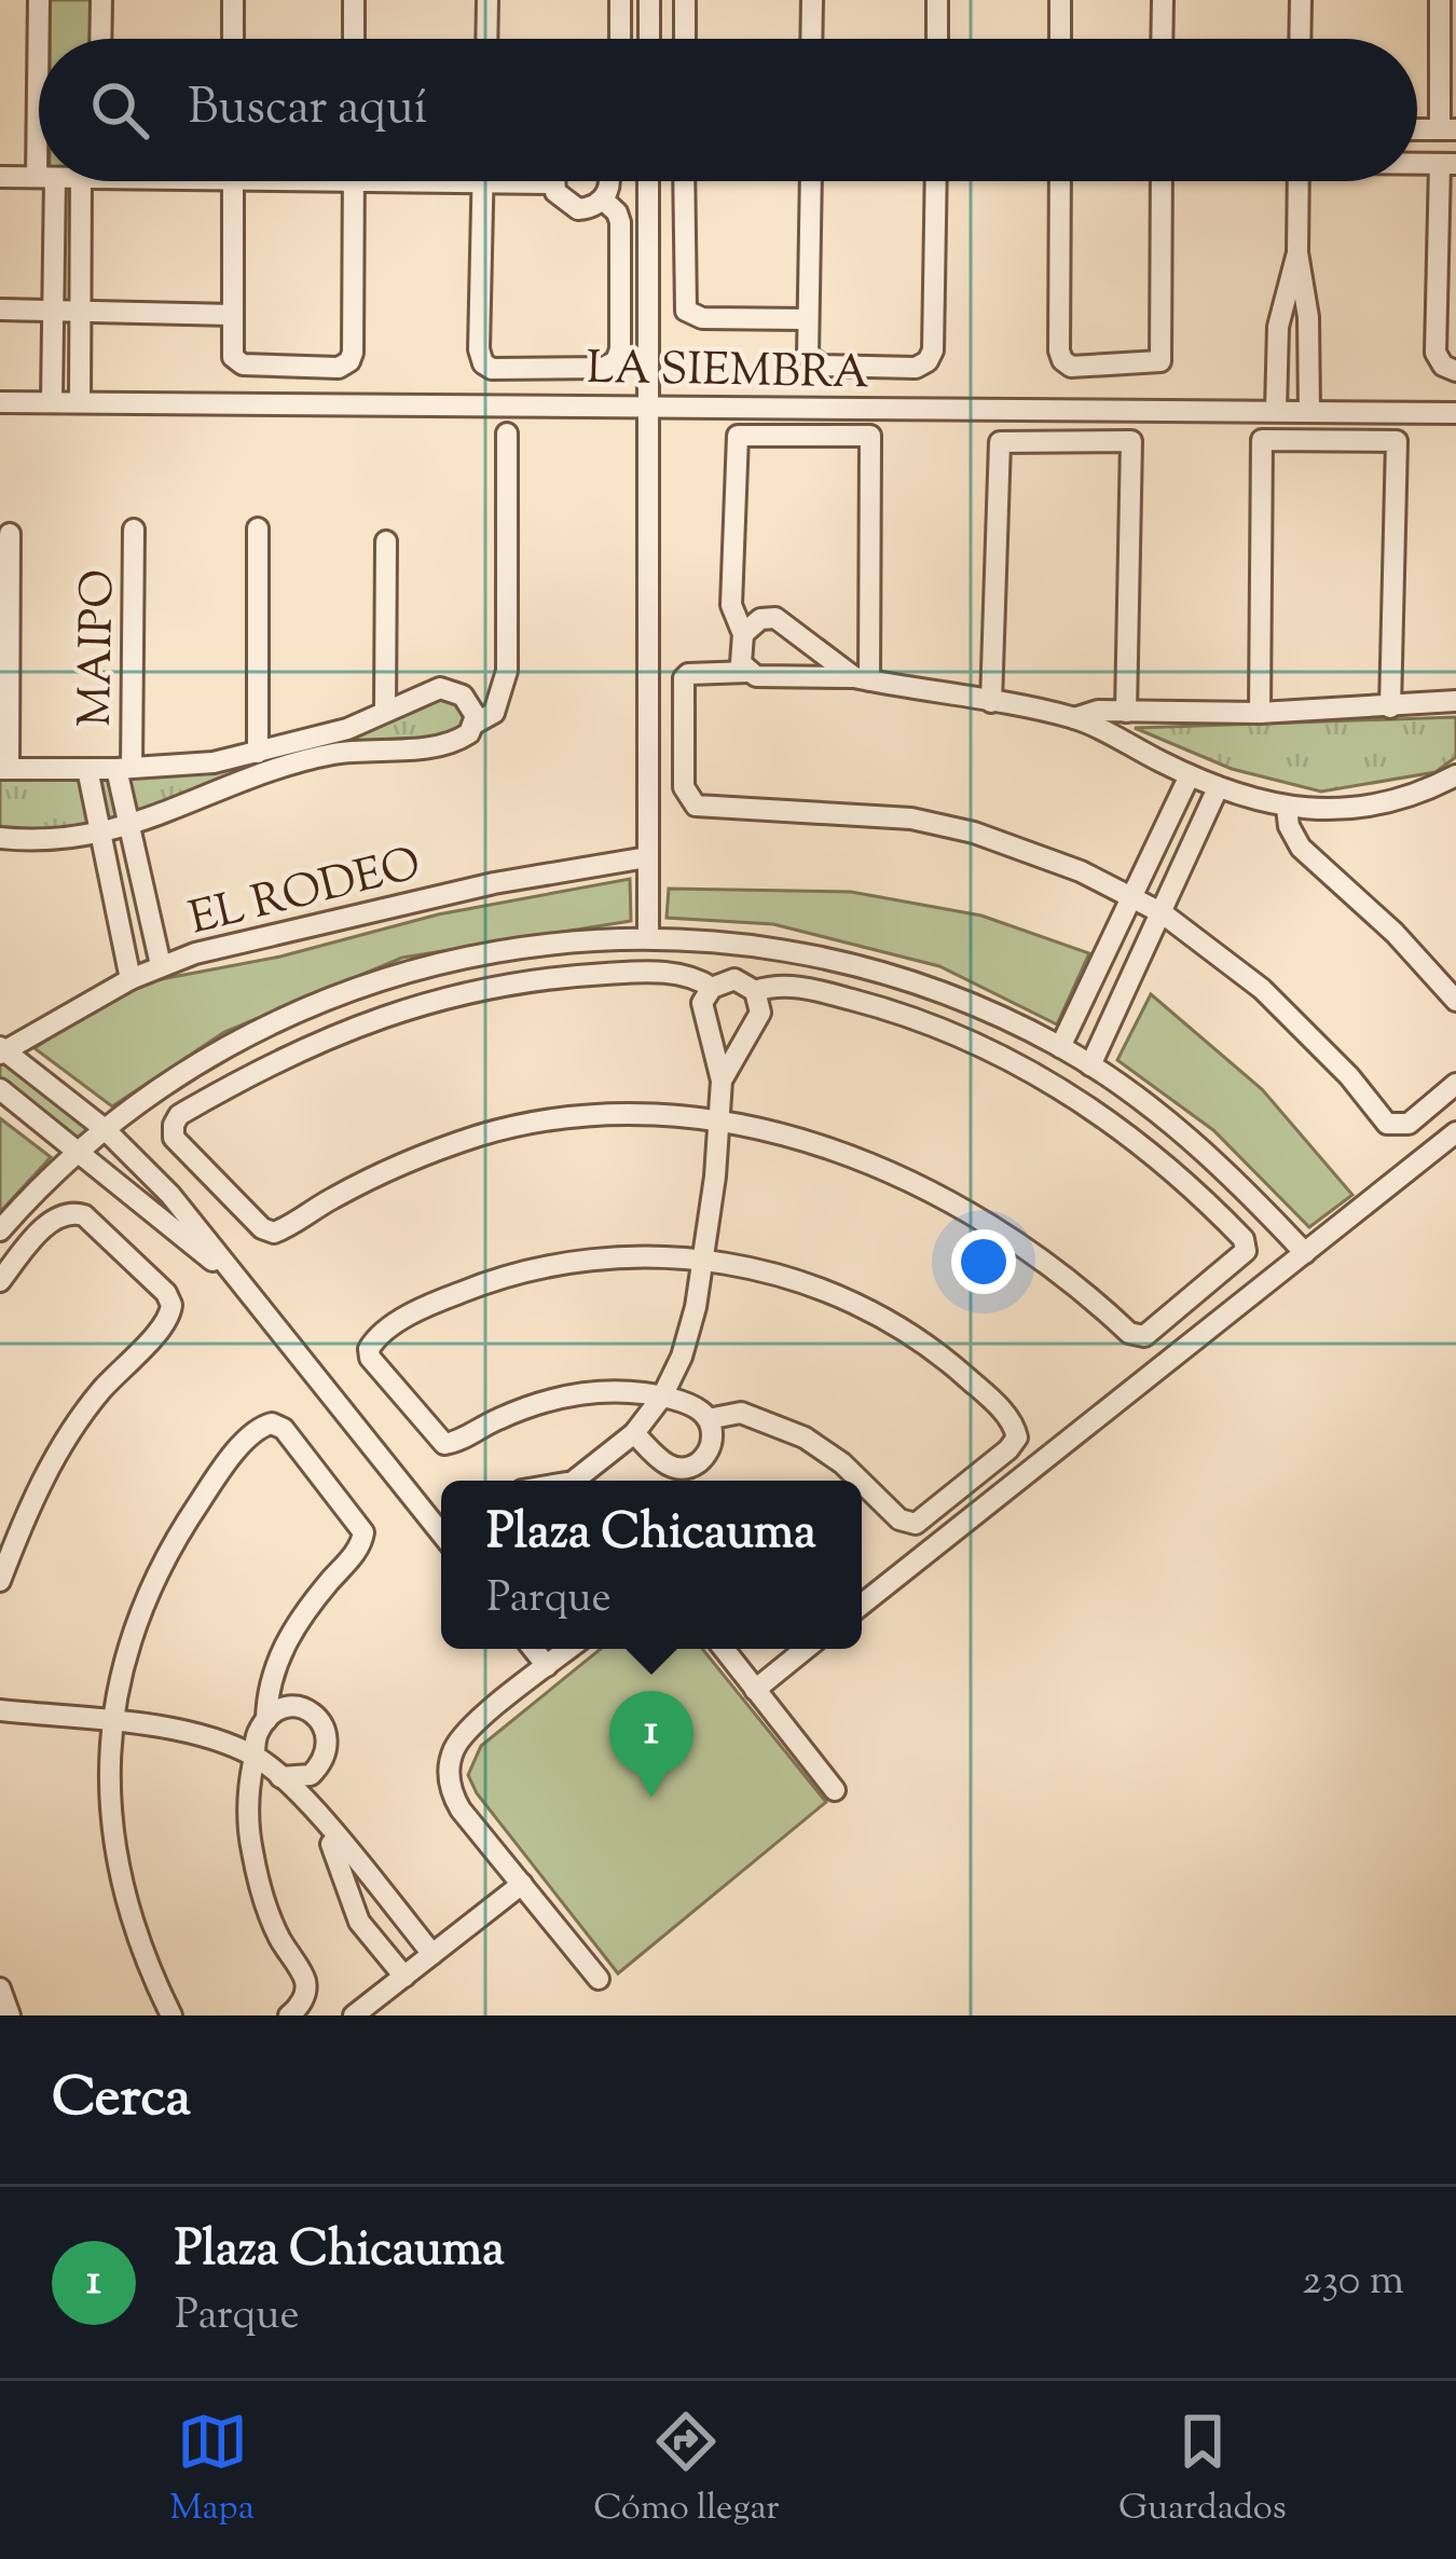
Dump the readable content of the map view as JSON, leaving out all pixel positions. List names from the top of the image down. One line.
{"streets":{"street":["LA SIEMBRA","MAIPO","EL RODEO"]},"crossings":[["MAIPO","EL RODEO"]],"page":{"search":"Buscar aquí","popup":["Plaza Chicauma","Parque"],"pins":"1","heading":"Cerca","list":[{"mark":"1","name":"Plaza Chicauma","note":"Parque","value":"230 m"}],"nav":["Mapa","Cómo llegar","Guardados"]}}
